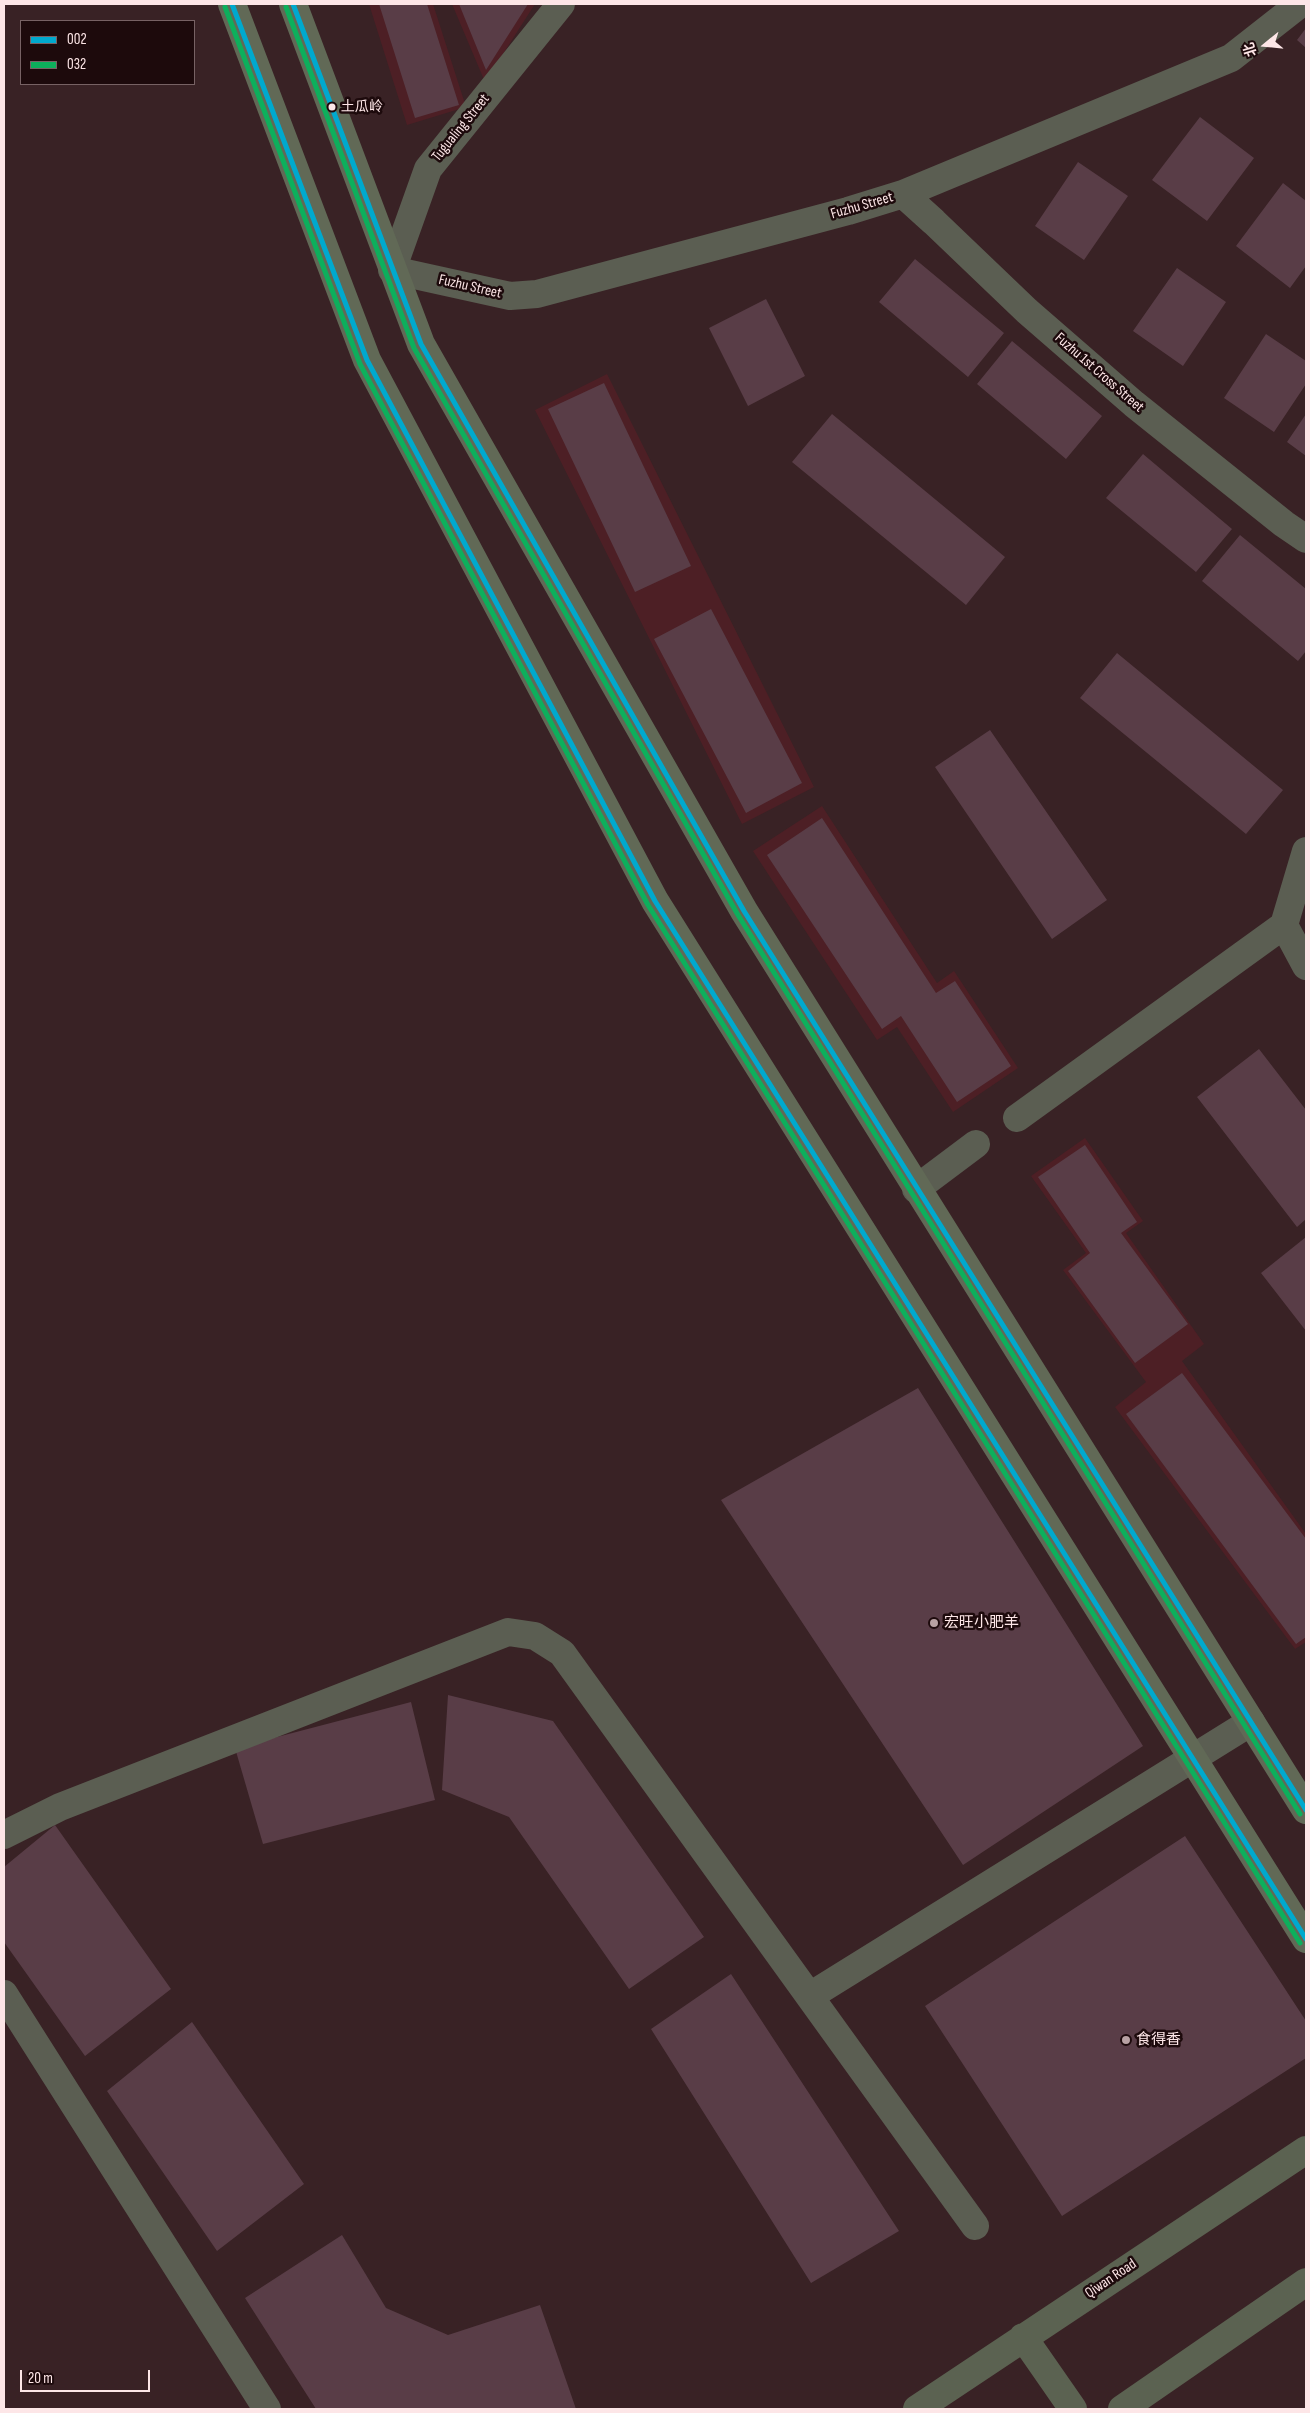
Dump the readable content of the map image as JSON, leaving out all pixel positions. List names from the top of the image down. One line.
{"streets":{"main road":["Qiwan Road"],"street":["Tugualing Street","Fuzhu Street","Fuzhu 1st Cross Street"]},"crossings":[["Tugualing Street","Fuzhu Street"],["Fuzhu Street","Fuzhu 1st Cross Street"]],"places":["土瓜岭","宏旺小肥羊","食得香"],"lines":["transit line 002","transit line 032"],"legend":["002","032"],"scale_bar":"20 m","north":"left"}
